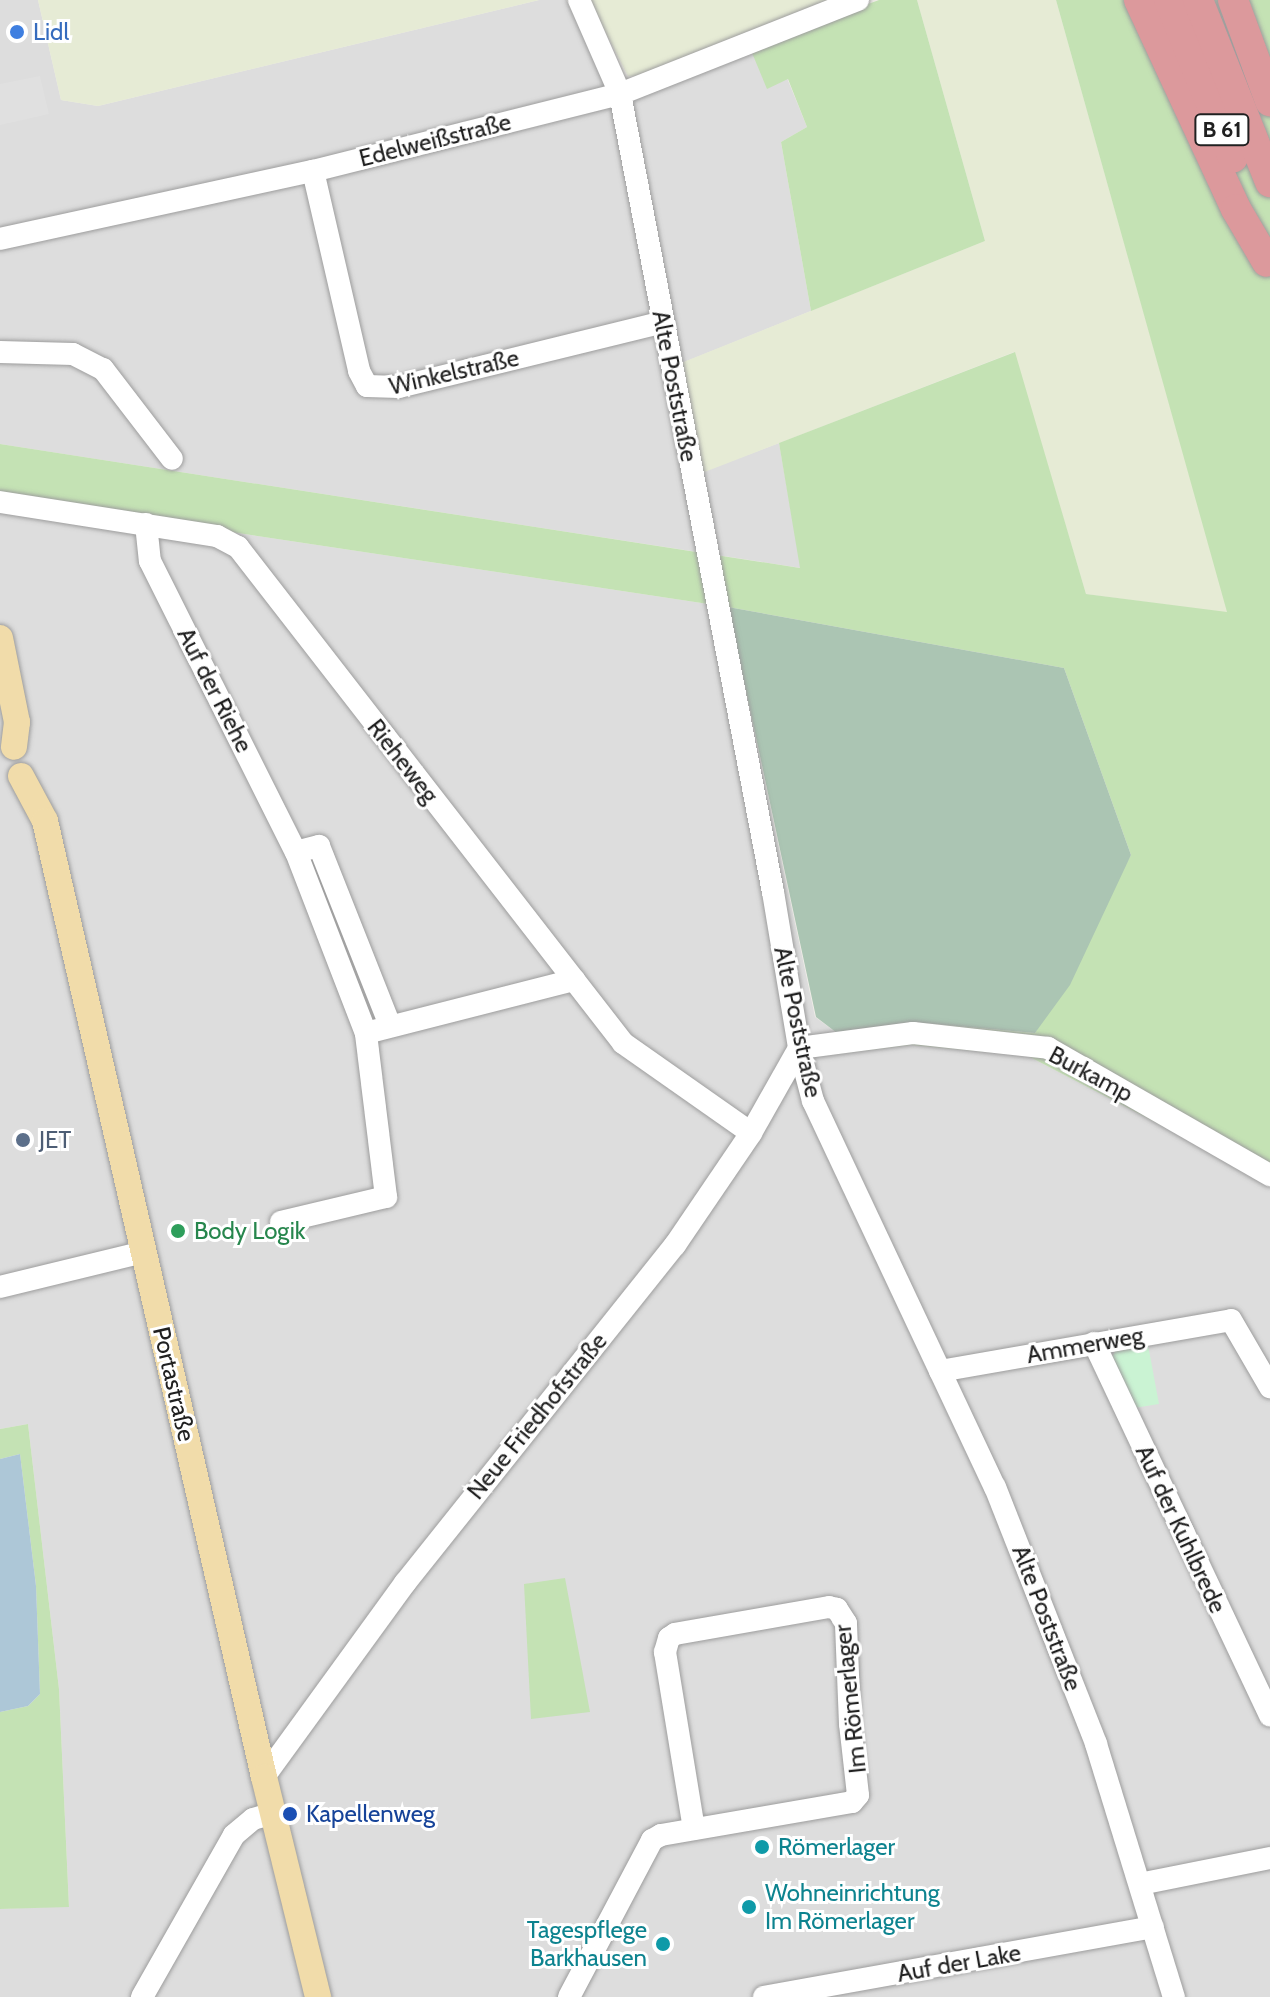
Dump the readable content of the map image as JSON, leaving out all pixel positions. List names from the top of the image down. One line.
{"streets":{"highway":["B 61"],"main road":["Portastraße"],"street":["Edelweißstraße","Winkelstraße","Alte Poststraße","Auf der Riehe","Rieheweg","Burkamp","Ammerweg","Neue Friedhofstraße","Auf der Kuhlbrede","Im Römerlager","Auf der Lake"]},"crossings":[["Edelweißstraße","Winkelstraße"],["Edelweißstraße","Alte Poststraße"],["Winkelstraße","Alte Poststraße"],["Alte Poststraße","Burkamp"],["Alte Poststraße","Ammerweg"],["Alte Poststraße","Neue Friedhofstraße"],["Alte Poststraße","Auf der Lake"],["Auf der Riehe","Rieheweg"],["Rieheweg","Neue Friedhofstraße"],["Burkamp","Neue Friedhofstraße"],["Ammerweg","Auf der Kuhlbrede"],["Portastraße","Neue Friedhofstraße"]],"places":["Lidl","JET","Body Logik","Kapellenweg","Römerlager","Wohneinrichtung Im Römerlager","Tagespflege Barkhausen"]}
